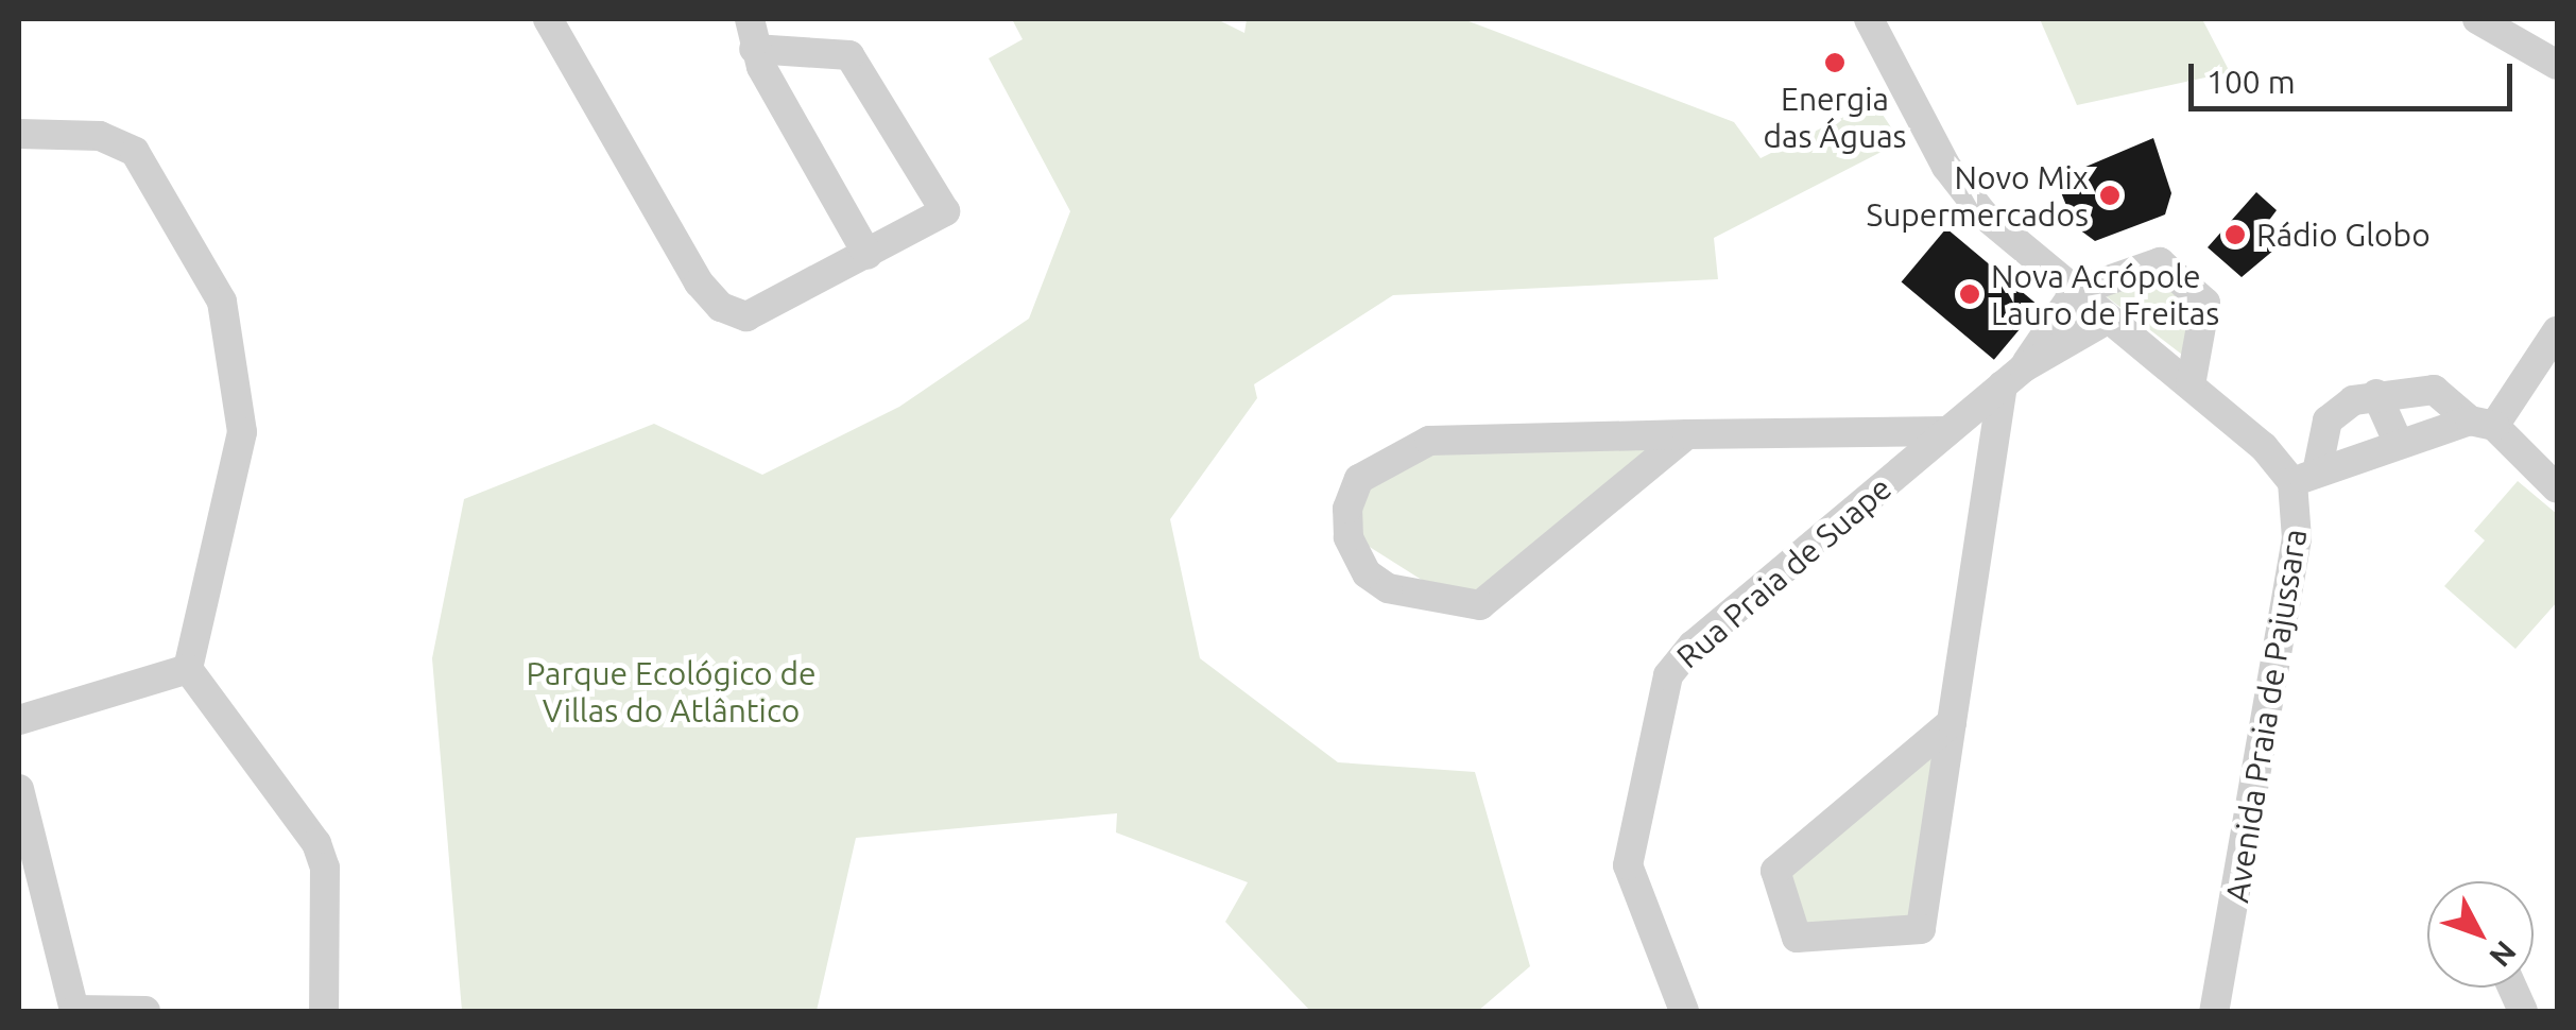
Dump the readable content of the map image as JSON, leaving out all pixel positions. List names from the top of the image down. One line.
{"streets":{"street":["Rua Praia de Suape","Avenida Praia de Pajussara"]},"crossings":[["Rua Praia de Suape","Avenida Praia de Pajussara"]],"parks":["Parque Ecológico de Villas do Atlântico"],"places":["Energia das Águas","Novo Mix Supermercados","Rádio Globo","Nova Acrópole Lauro de Freitas"],"scale_bar":"100 m","north":"bottom right"}
